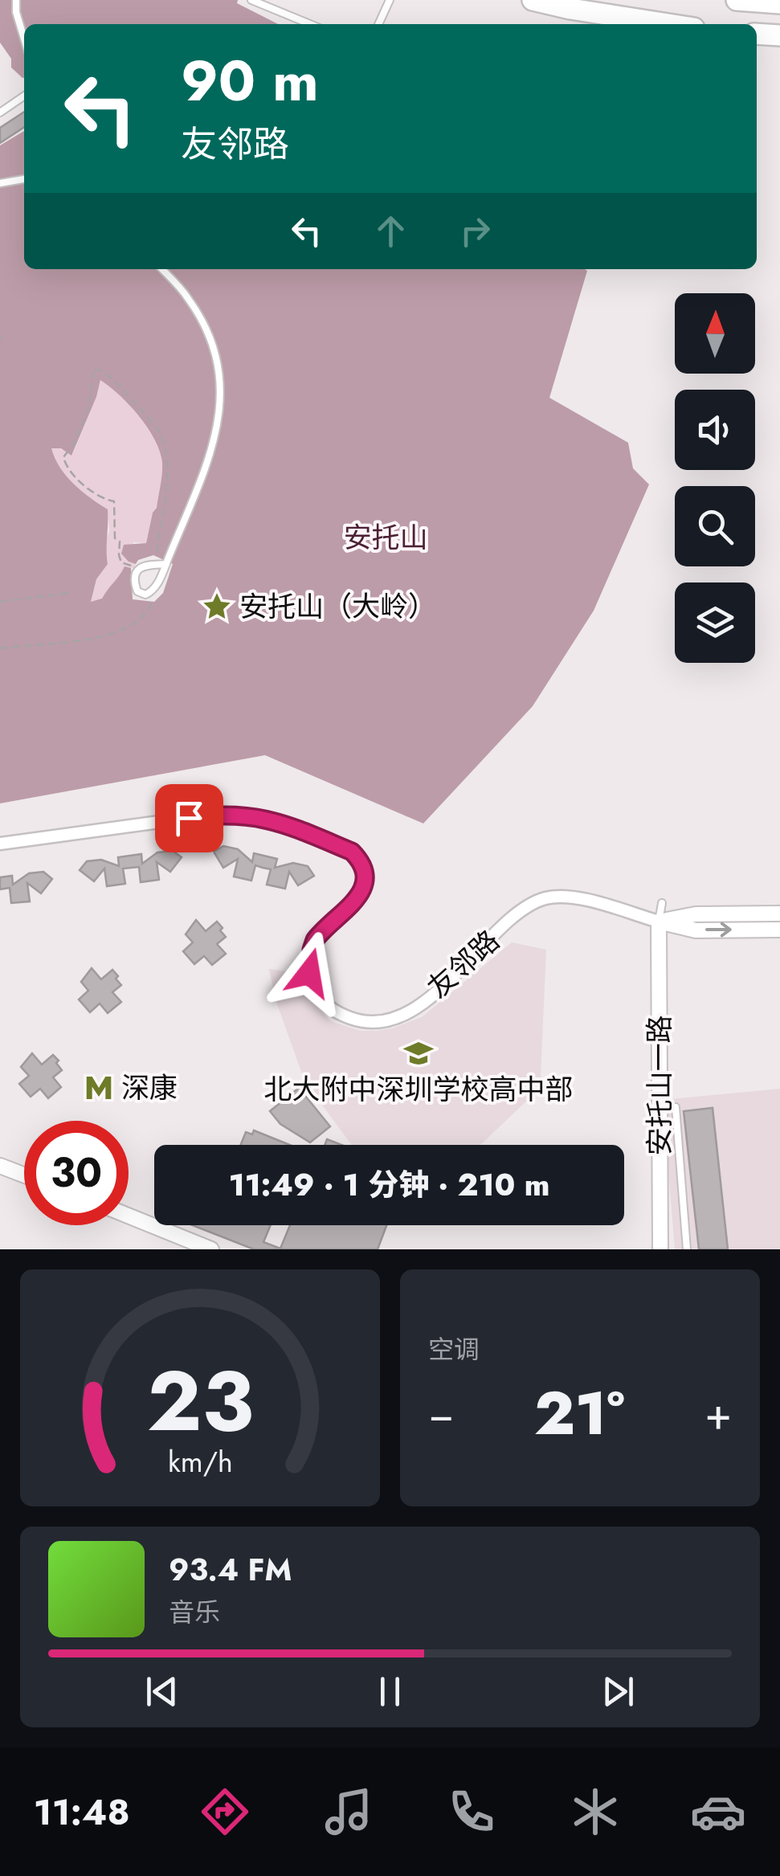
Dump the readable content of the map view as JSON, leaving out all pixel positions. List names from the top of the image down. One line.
{"streets":{"street":["友邻路","安托山一路"]},"crossings":[["友邻路","安托山一路"]],"parks":["安托山"],"places":{"place":["安托山（大岭）"],"school or university":["北大附中深圳学校高中部"],"metro station":["深康"]},"north":"top","page":{"turn":["90 m","友邻路"],"limit":"30","trip":"11:49 · 1 分钟 · 210 m","tile":"空调","heat":["−","21°","+"],"song":["93.4 FM","音乐"],"tabs":"11:48","gauge":["23","km/h"]}}
